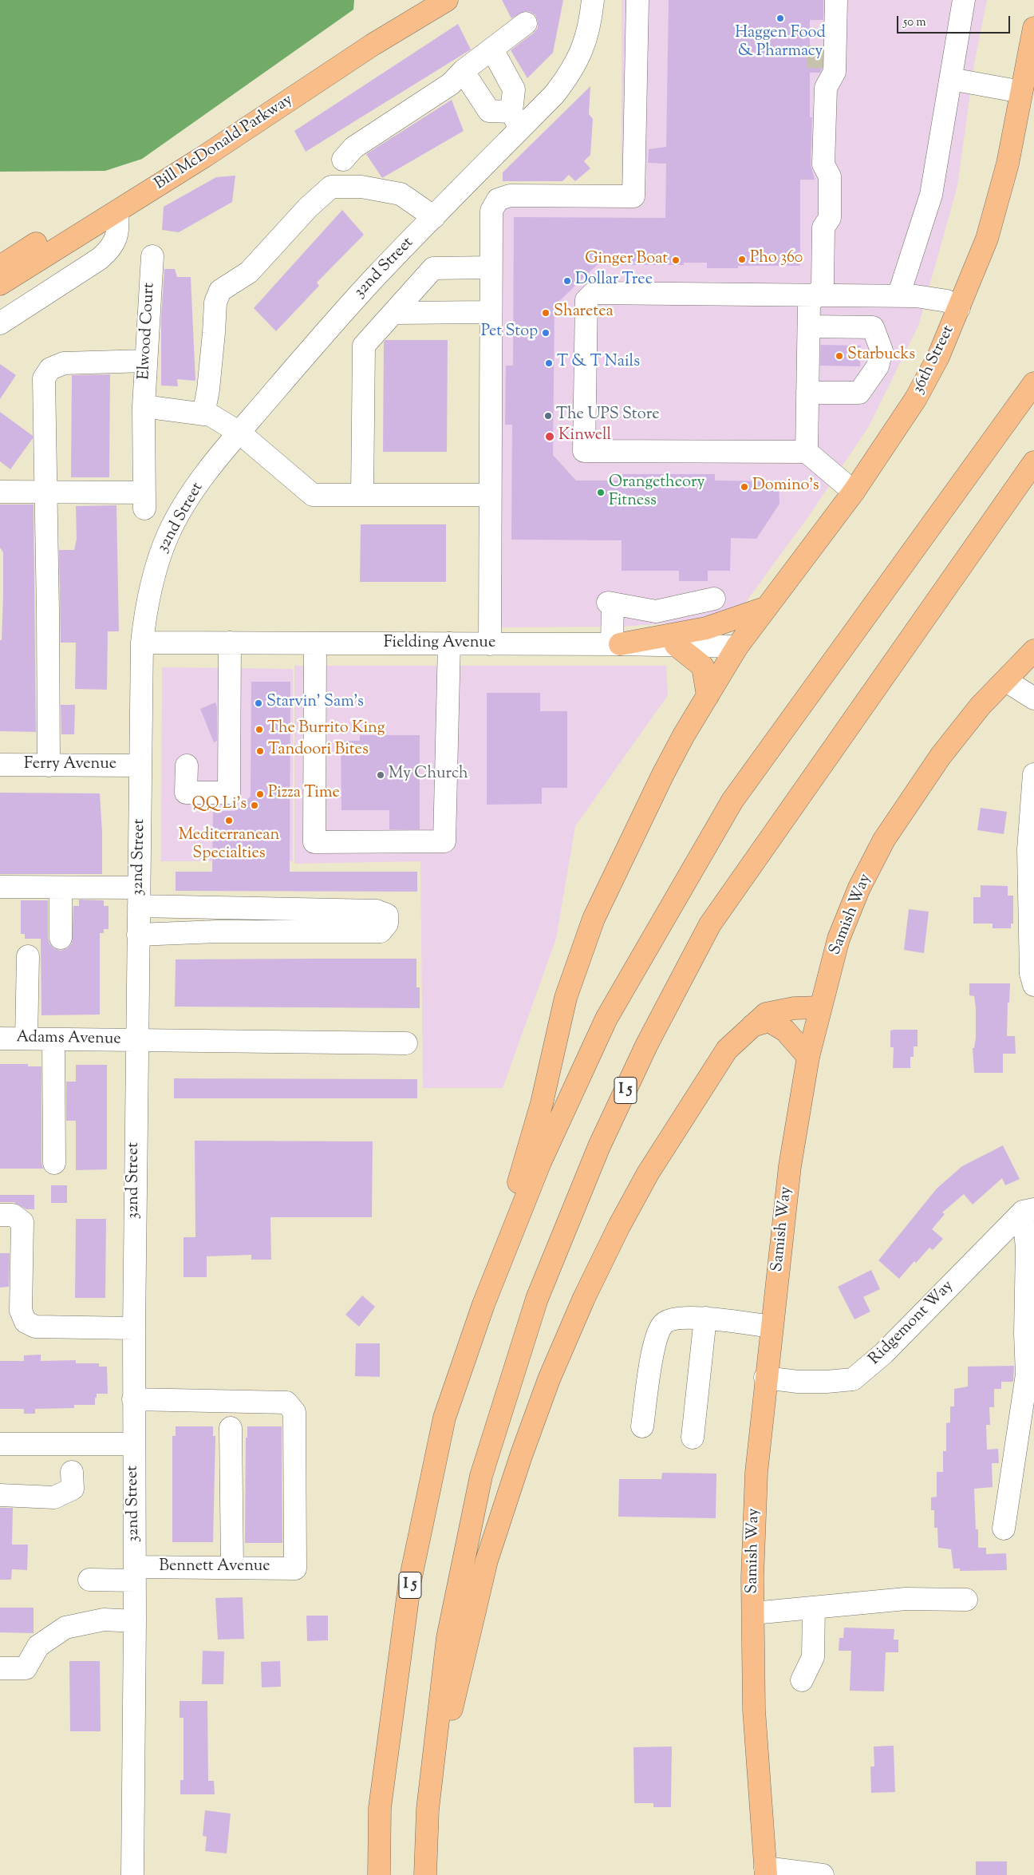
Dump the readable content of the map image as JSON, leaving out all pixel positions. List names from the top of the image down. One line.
{"streets":{"main road":["Bill McDonald Parkway","36th Street","Samish Way","I 5"],"street":["32nd Street","Elwood Court","Fielding Avenue","Ferry Avenue","Adams Avenue","Ridgemont Way","Bennett Avenue"]},"crossings":[["32nd Street","Fielding Avenue"],["32nd Street","Ferry Avenue"],["32nd Street","Adams Avenue"],["32nd Street","Bennett Avenue"],["36th Street","Fielding Avenue"],["36th Street","I 5"],["Samish Way","Ridgemont Way"]],"places":["Haggen Food & Pharmacy","Pho 360","Ginger Boat","Dollar Tree","Sharetea","Pet Stop","Starbucks","T & T Nails","The UPS Store","Kinwell","Domino's","Orangetheory Fitness","Starvin' Sam's","The Burrito King","Tandoori Bites","My Church","Pizza Time","QQ Li's","Mediterranean Specialties"],"scale_bar":"50 m"}
